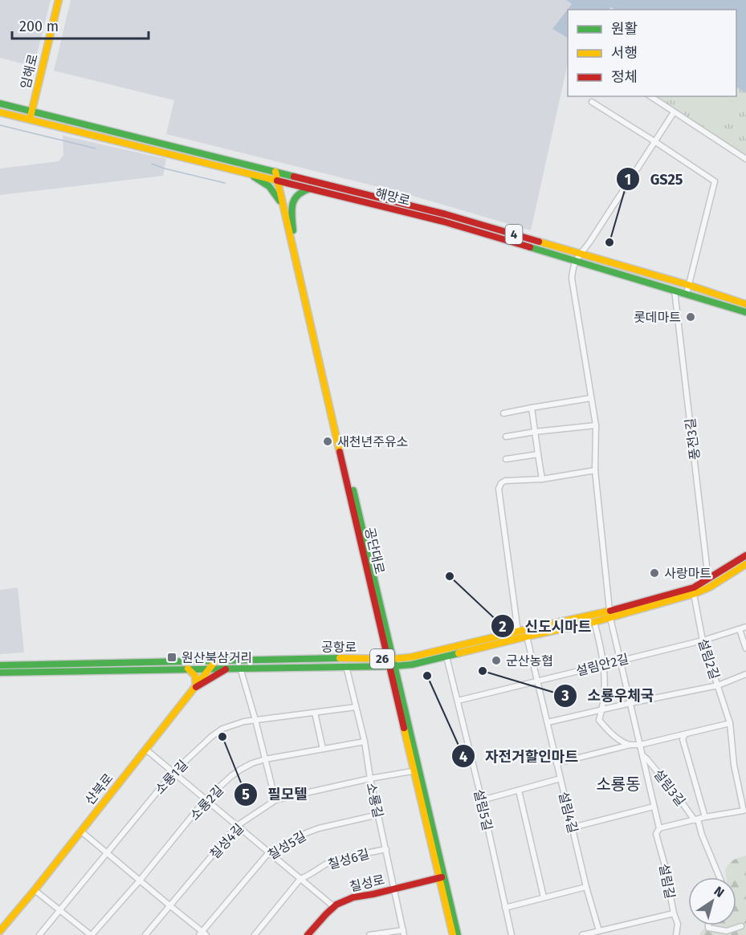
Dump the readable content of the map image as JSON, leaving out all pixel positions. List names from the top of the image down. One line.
{"streets":{"main road":["임해로","해망로","4","공단대로","공항로","26","산북로","칠성로"],"street":["풍전3길","설림2길","설림안2길","소룡1길","설림3길","소룡길","소룡2길","설림5길","설림4길","칠성4길","칠성5길","칠성6길","설림길"]},"crossings":[["임해로","해망로"],["임해로","4"],["해망로","4"],["해망로","풍전3길"],["해망로","공단대로"],["해망로","설림길"],["풍전3길","공항로"],["공단대로","공항로"],["공단대로","칠성4길"],["공단대로","칠성로"],["공항로","설림2길"],["공항로","산북로"],["공항로","소룡길"],["공항로","설림5길"],["공항로","설림4길"],["공항로","설림길"],["설림2길","설림안2길"],["설림2길","설림3길"],["설림안2길","설림5길"],["설림안2길","설림4길"],["설림안2길","설림길"],["소룡1길","소룡길"],["설림3길","설림길"],["소룡길","소룡2길"],["소룡길","칠성4길"],["소룡길","칠성5길"],["소룡길","칠성6길"],["소룡길","칠성로"]],"districts":["소룡동"],"places":{"other":["GS25","롯데마트","새천년주유소","사랑마트","신도시마트","군산농협","소룡우체국","자전거할인마트","필모텔"],"transit":["원산북삼거리"]},"legend":["원활","서행","정체"],"scale_bar":"200 m","north":"top right"}
